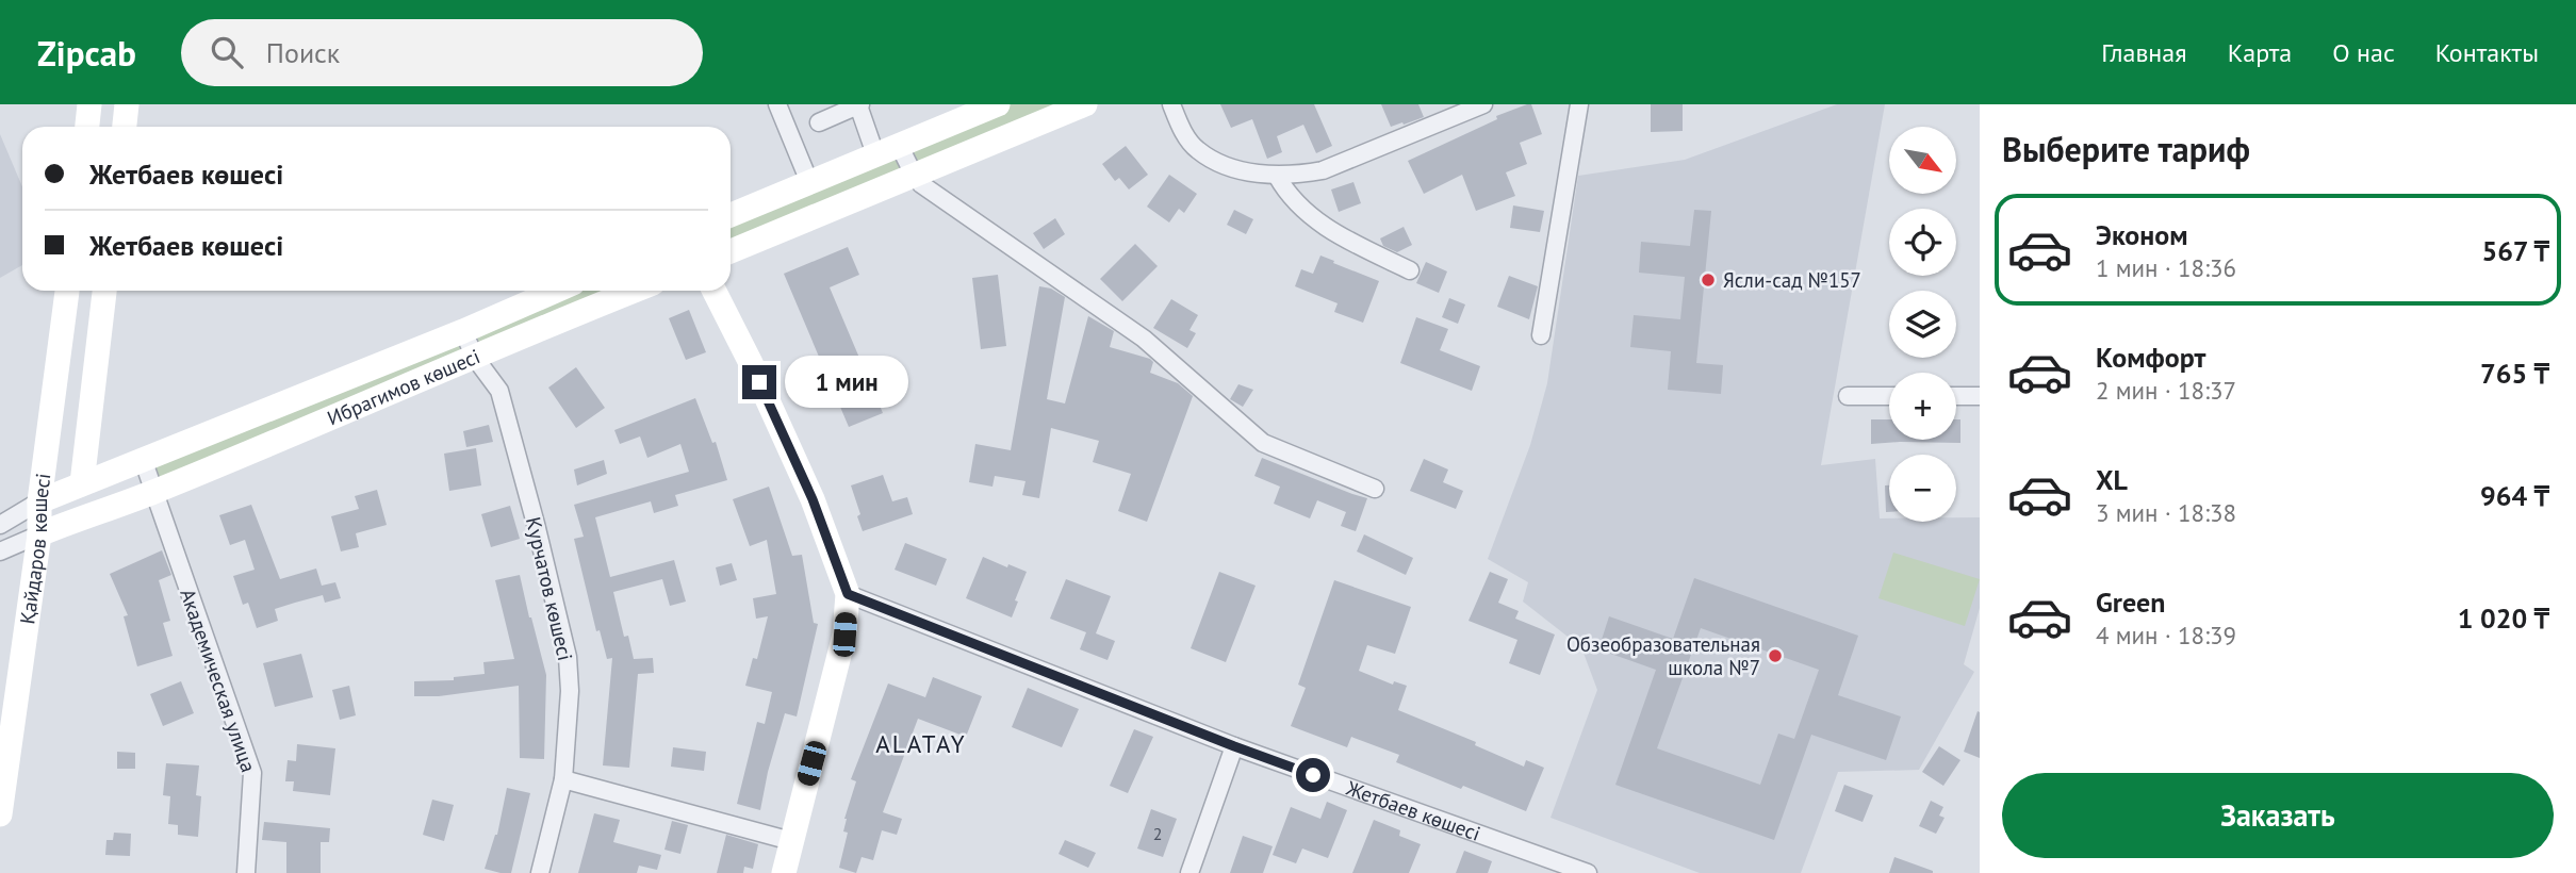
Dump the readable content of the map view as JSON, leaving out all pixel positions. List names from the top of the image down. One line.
{"streets":{"street":["Ибрагимов көшесі","Қайдаров көшесі","Курчатов көшесі","Академическая улица","Жетбаев көшесі"]},"crossings":[["Ибрагимов көшесі","Қайдаров көшесі"],["Ибрагимов көшесі","Курчатов көшесі"],["Ибрагимов көшесі","Академическая улица"]],"districts":["ALATAY"],"places":["Ясли-сад №157","Обзеобразовательная школа №7"],"house_numbers":["2"],"north":"bottom right","page":{"header":"Zipcab","search":"Поиск","nav":["Главная","Карта","О нас","Контакты"],"heading":"Выберите тариф","map_buttons":["+","−"],"banner":["Жетбаев көшесі","Жетбаев көшесі"],"list":[{"name":"Эконом","note":"1 мин · 18:36","value":"567 ₸"},{"name":"Комфорт","note":"2 мин · 18:37","value":"765 ₸"},{"name":"XL","note":"3 мин · 18:38","value":"964 ₸"},{"name":"Green","note":"4 мин · 18:39","value":"1 020 ₸"}],"bubble":"1 мин","buttons":"Заказать"}}
